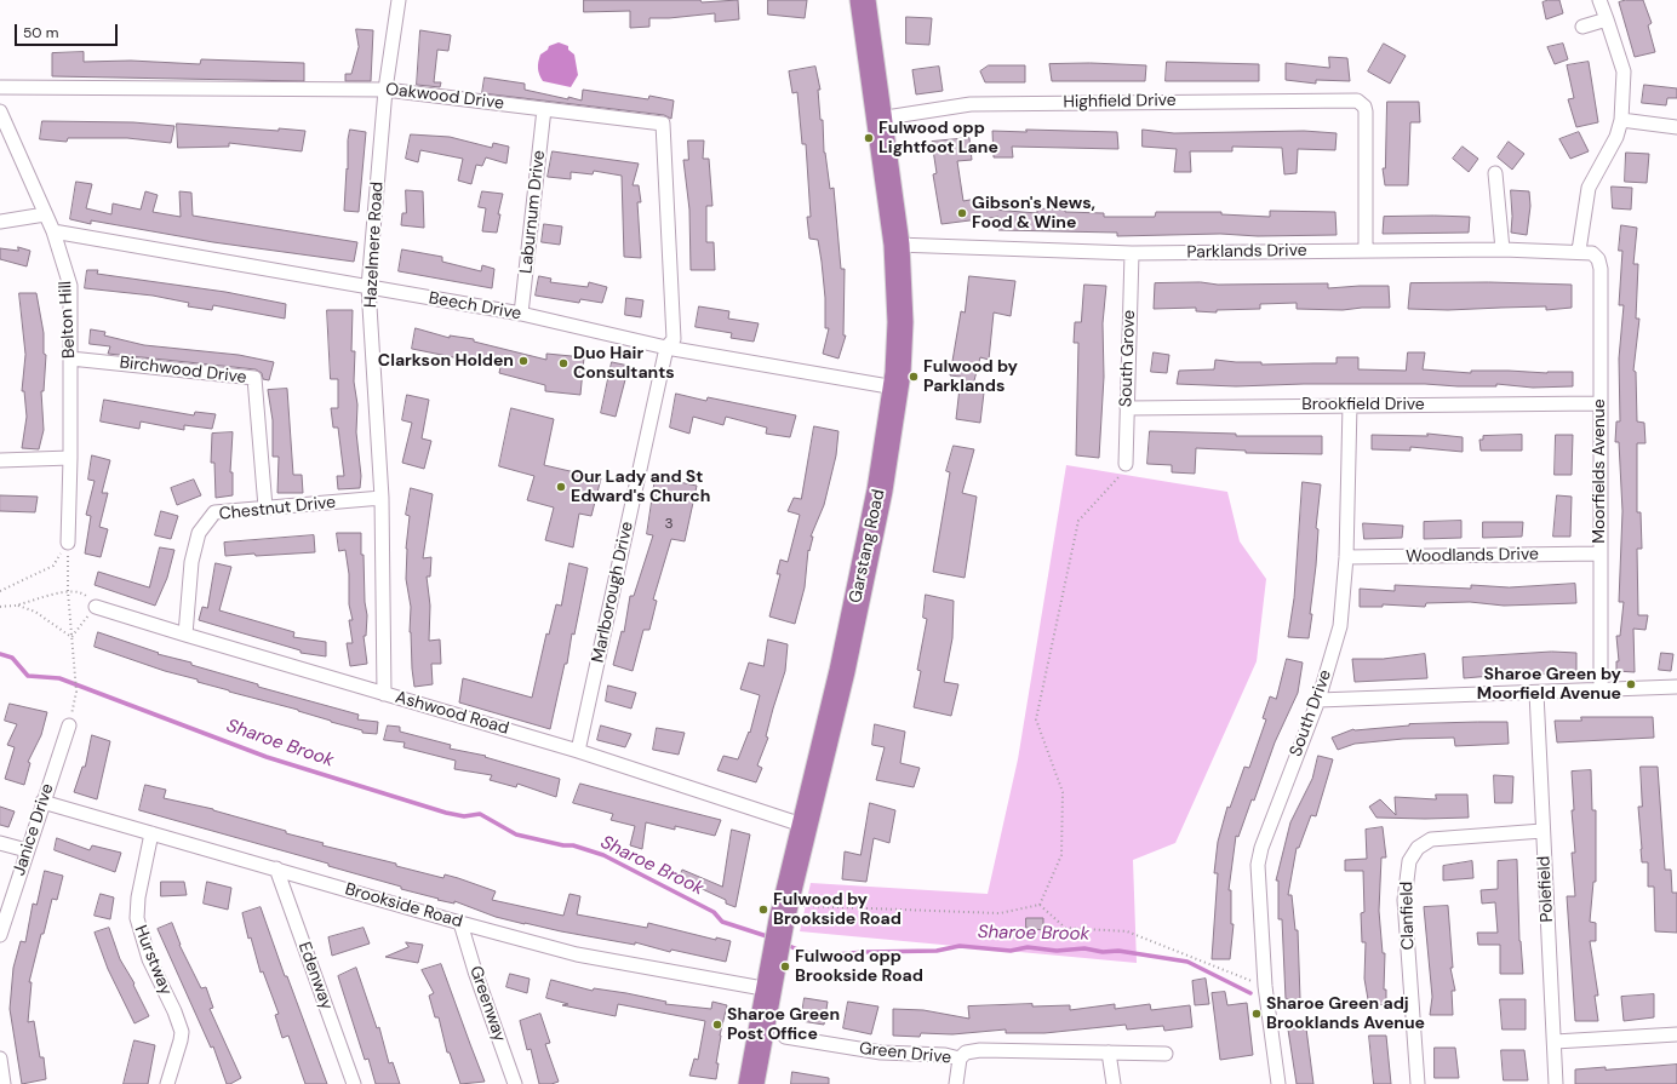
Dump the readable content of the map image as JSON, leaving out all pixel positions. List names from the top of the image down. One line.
{"streets":{"highway":["Garstang Road"],"street":["Oakwood Drive","Highfield Drive","Laburnum Drive","Hazelmere Road","Parklands Drive","Beech Drive","Belton Hill","South Grove","Birchwood Drive","Brookfield Drive","Moorfields Avenue","Chestnut Drive","Woodlands Drive","Marlborough Drive","Ashwood Road","South Drive","Janice Drive","Polefield","Brookside Road","Clanfield","Hurstway","Edenway","Greenway","Green Drive"]},"crossings":[["Oakwood Drive","Laburnum Drive"],["Oakwood Drive","Hazelmere Road"],["Oakwood Drive","Beech Drive"],["Oakwood Drive","Marlborough Drive"],["Highfield Drive","Parklands Drive"],["Highfield Drive","Garstang Road"],["Laburnum Drive","Beech Drive"],["Hazelmere Road","Beech Drive"],["Hazelmere Road","Chestnut Drive"],["Hazelmere Road","Ashwood Road"],["Parklands Drive","South Grove"],["Parklands Drive","Moorfields Avenue"],["Parklands Drive","Garstang Road"],["Beech Drive","Belton Hill"],["Beech Drive","Garstang Road"],["Beech Drive","Marlborough Drive"],["Belton Hill","Birchwood Drive"],["South Grove","Brookfield Drive"],["Birchwood Drive","Chestnut Drive"],["Brookfield Drive","Moorfields Avenue"],["Brookfield Drive","South Drive"],["Moorfields Avenue","Woodlands Drive"],["Chestnut Drive","Ashwood Road"],["Garstang Road","Ashwood Road"],["Garstang Road","Brookside Road"],["Woodlands Drive","South Drive"],["Marlborough Drive","Ashwood Road"],["Janice Drive","Brookside Road"],["Polefield","Clanfield"],["Brookside Road","Hurstway"],["Brookside Road","Edenway"],["Brookside Road","Greenway"]],"water":["Sharoe Brook"],"places":["Fulwood opp Lightfoot Lane","Gibson's News, Food & Wine","Clarkson Holden","Duo Hair Consultants","Fulwood by Parklands","Our Lady and St Edward's Church","Sharoe Green by Moorfield Avenue","Fulwood by Brookside Road","Fulwood opp Brookside Road","Sharoe Green adj Brooklands Avenue","Sharoe Green Post Office"],"house_numbers":["3"],"scale_bar":"50 m"}
